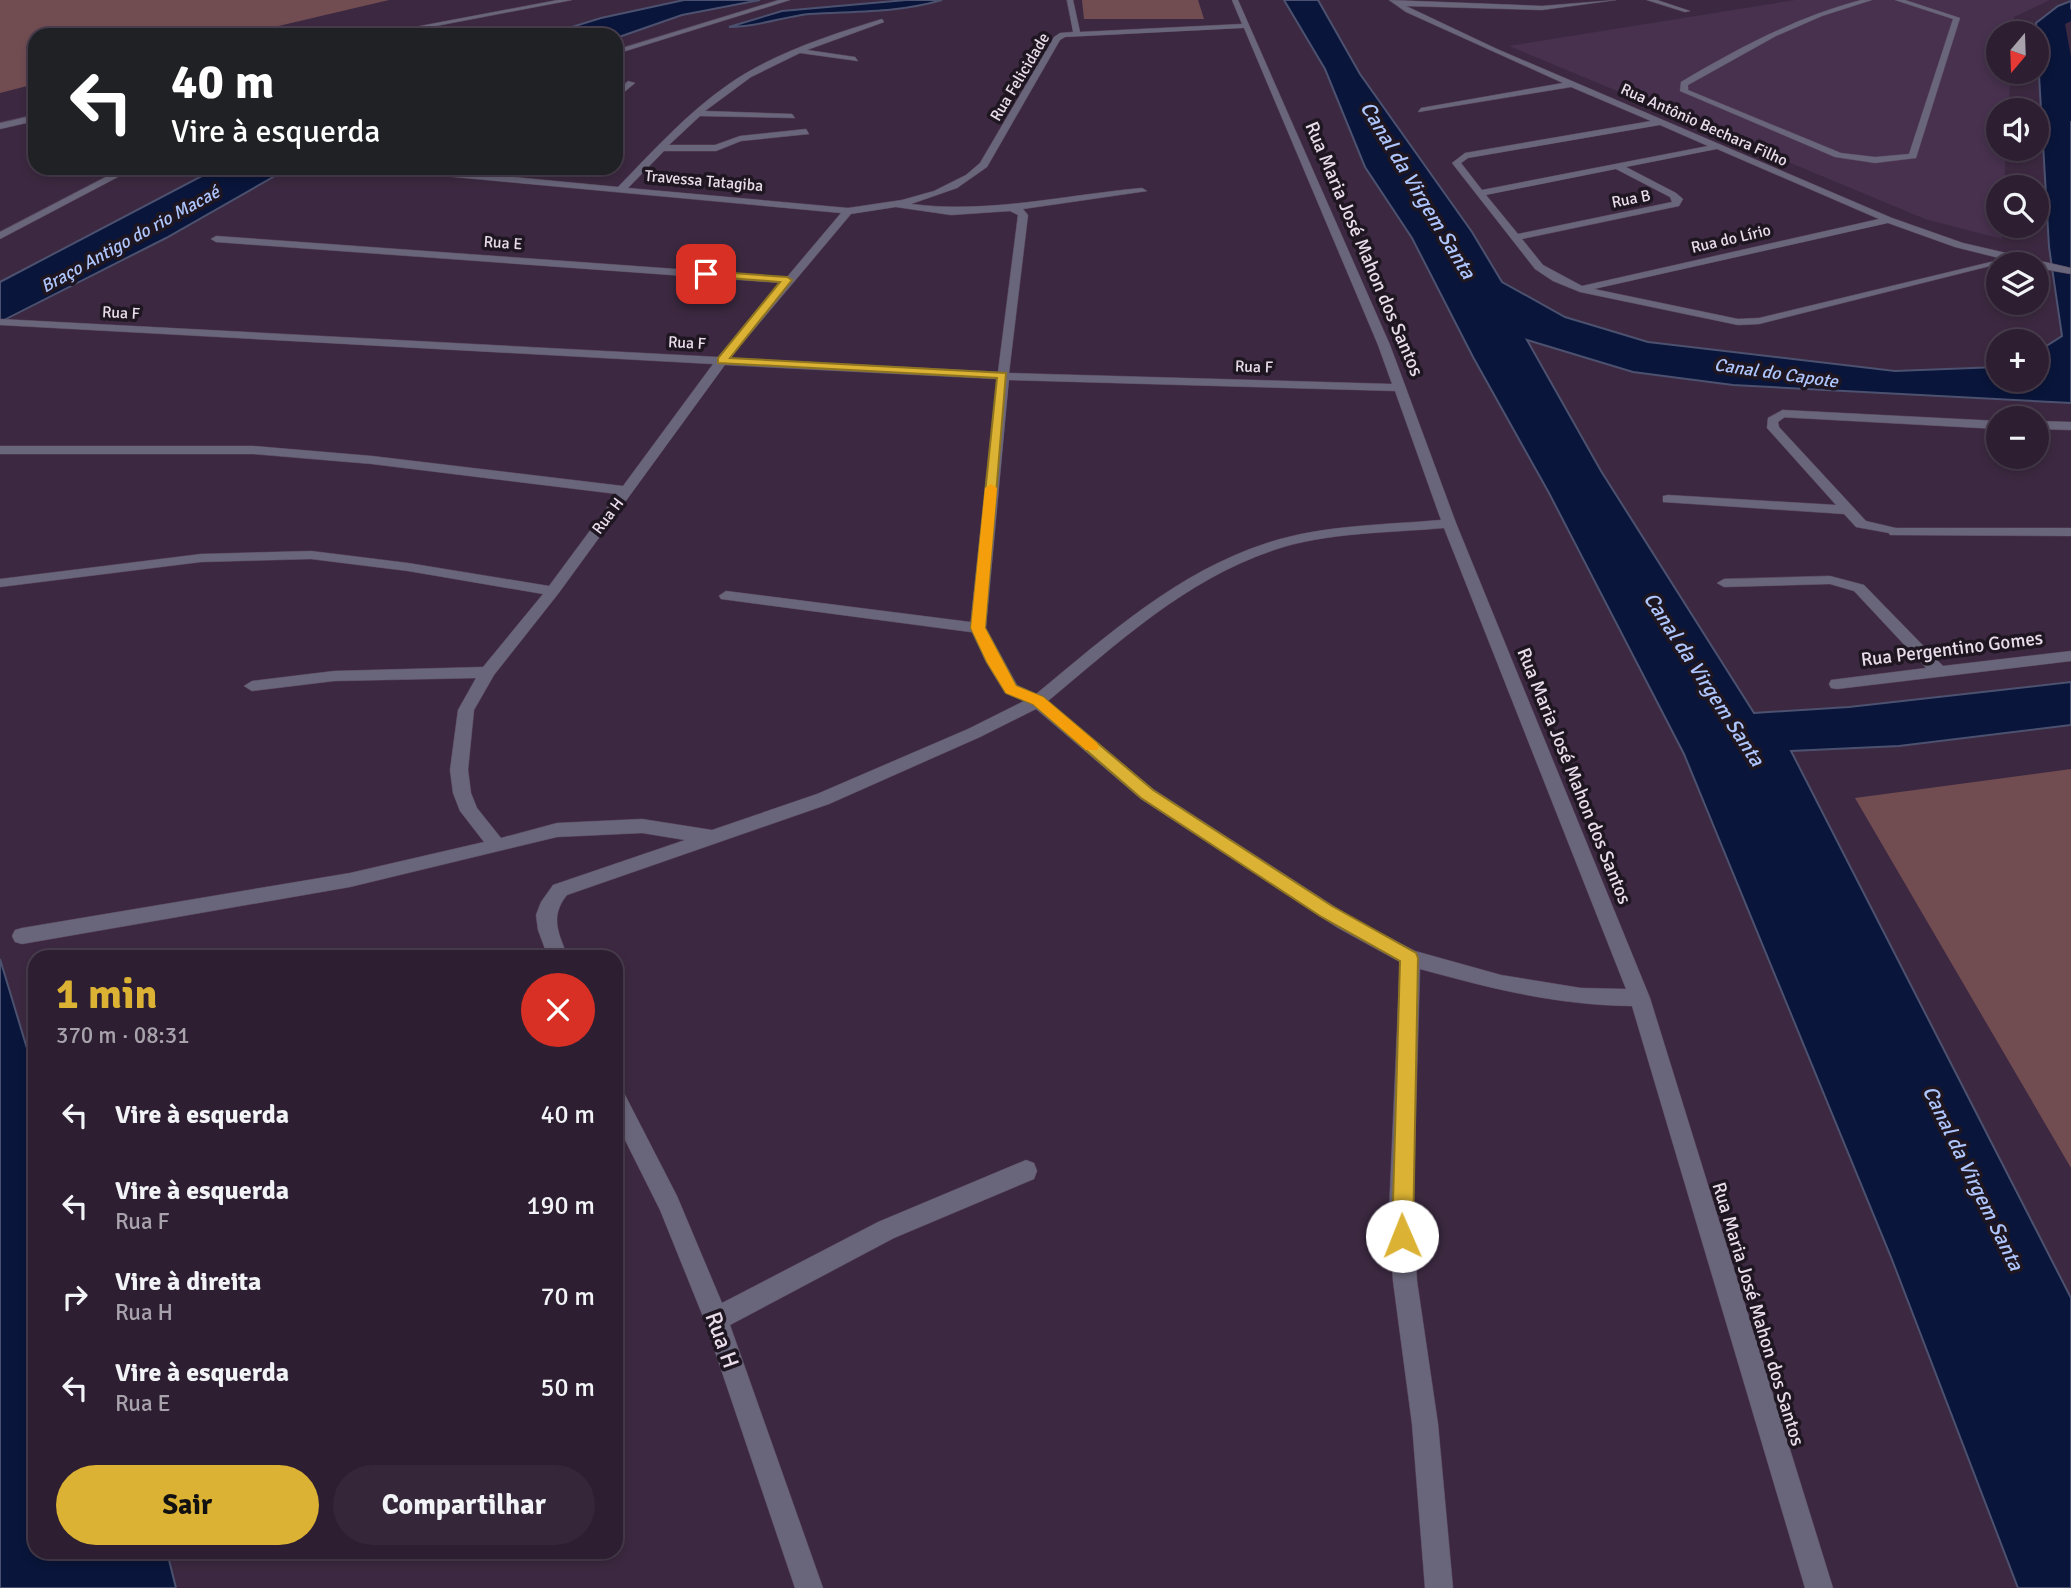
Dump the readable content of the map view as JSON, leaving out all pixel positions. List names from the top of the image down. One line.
{"streets":{"street":["Rua Felicidade","Rua Antônio Bechara Filho","Travessa Tatagiba","Rua B","Rua do Lírio","Rua E","Rua Maria José Mahon dos Santos","Rua F","Rua H","Rua Pergentino Gomes"]},"crossings":[["Rua Felicidade","Travessa Tatagiba"],["Rua Felicidade","Rua Maria José Mahon dos Santos"],["Rua Felicidade","Rua H"],["Rua Antônio Bechara Filho","Rua do Lírio"],["Travessa Tatagiba","Rua H"],["Rua E","Rua H"],["Rua Maria José Mahon dos Santos","Rua F"],["Rua F","Rua H"]],"water":["Canal da Virgem Santa","Braço Antigo do rio Macaé","Canal do Capote"],"north":"bottom","page":{"map_buttons":["+","−"],"turn":["40 m","Vire à esquerda"],"heading":["1 min","370 m · 08:31"],"list":[{"name":"Vire à esquerda","value":"40 m"},{"name":"Vire à esquerda","note":"Rua F","value":"190 m"},{"name":"Vire à direita","note":"Rua H","value":"70 m"},{"name":"Vire à esquerda","note":"Rua E","value":"50 m"}],"buttons":["Sair","Compartilhar"]}}
